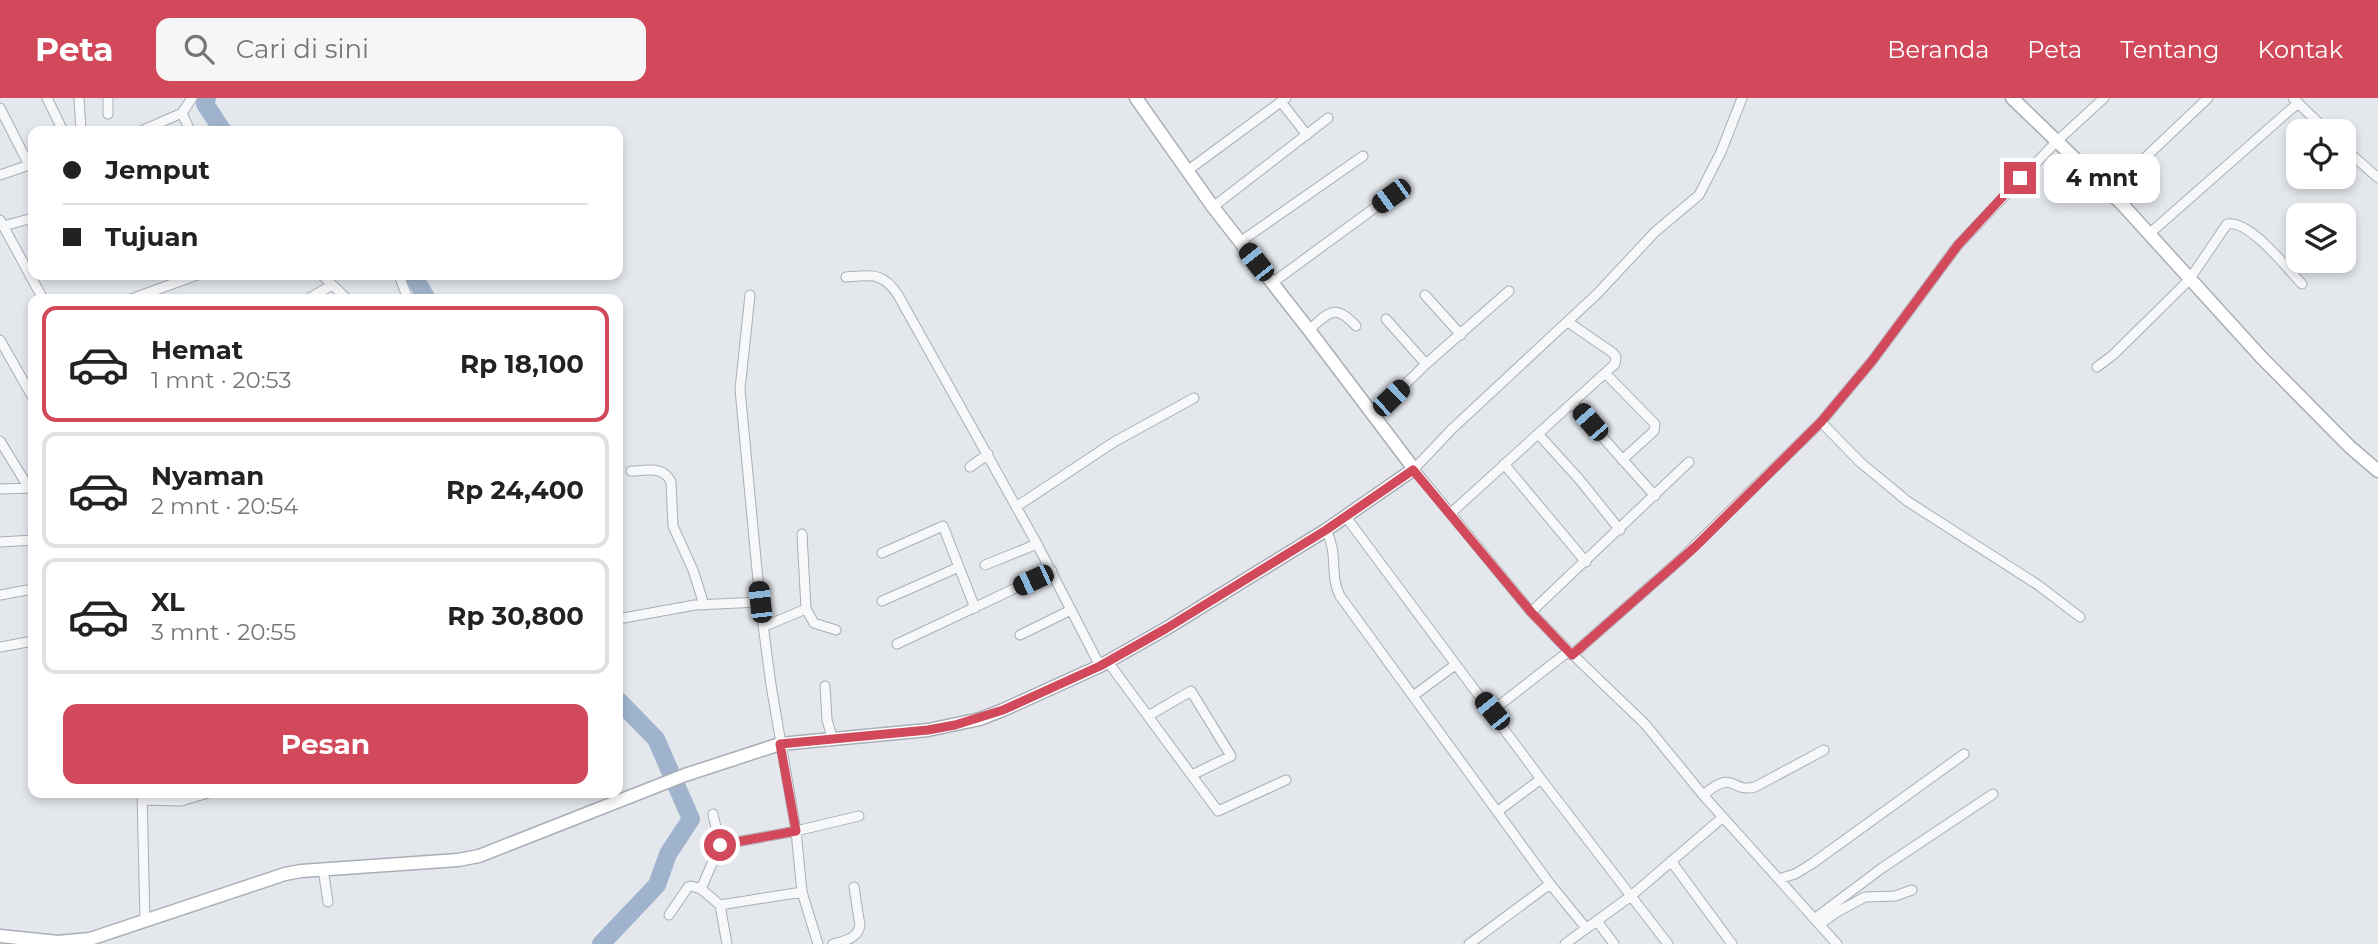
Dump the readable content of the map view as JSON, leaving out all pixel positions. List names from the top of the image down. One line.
{"page":{"header":"Peta","search":"Cari di sini","nav":["Beranda","Peta","Tentang","Kontak"],"banner":["Jemput","Tujuan"],"bubble":"4 mnt","list":[{"name":"Hemat","note":"1 mnt · 20:53","value":"Rp 18,100"},{"name":"Nyaman","note":"2 mnt · 20:54","value":"Rp 24,400"},{"name":"XL","note":"3 mnt · 20:55","value":"Rp 30,800"}],"buttons":"Pesan"}}
